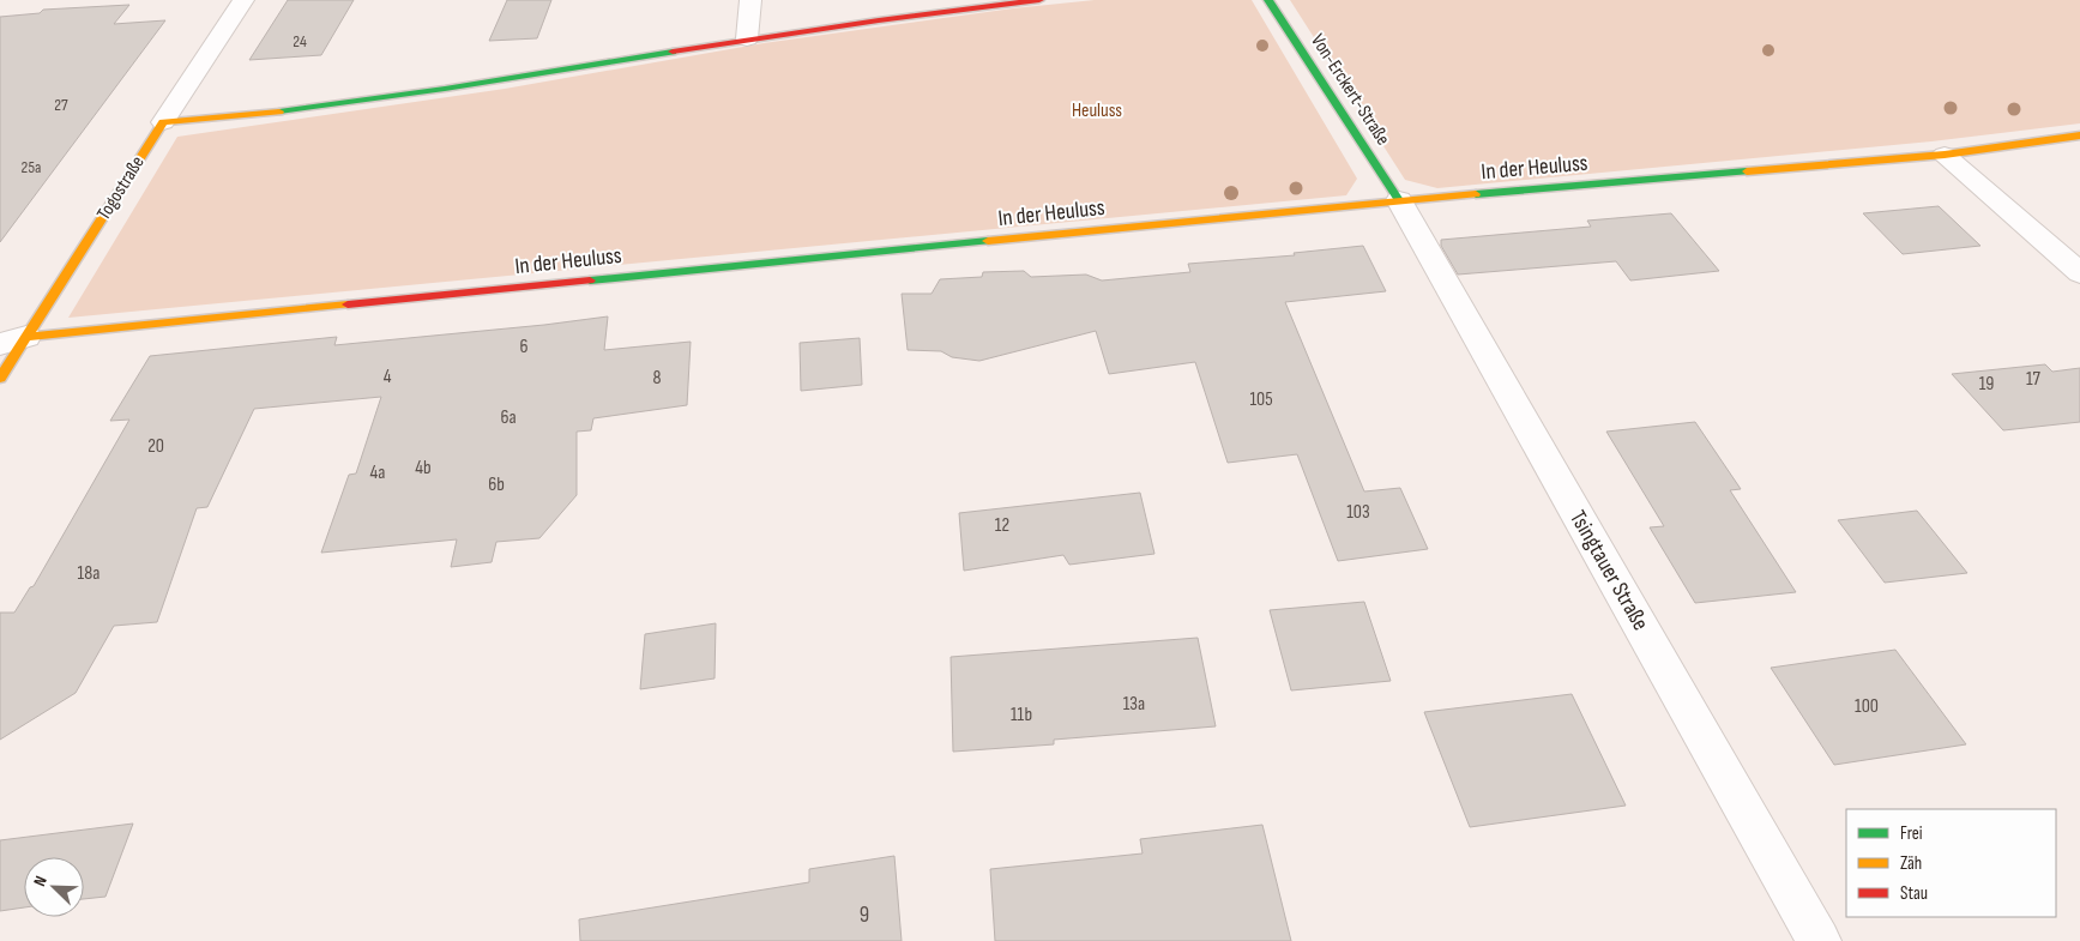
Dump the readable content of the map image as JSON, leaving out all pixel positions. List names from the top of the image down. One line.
{"streets":{"street":["Von-Erckert-Straße","In der Heuluss","Togostraße","Tsingtauer Straße"]},"crossings":[["Von-Erckert-Straße","In der Heuluss"],["Von-Erckert-Straße","Tsingtauer Straße"],["In der Heuluss","Togostraße"],["In der Heuluss","Tsingtauer Straße"]],"parks":["Heuluss"],"house_numbers":["24","27","25a","6","4","8","17","19","105","6a","20","4b","4a","6b","103","12","18a","13a","100","11b","9"],"legend":["Frei","Zäh","Stau"],"north":"top left"}
